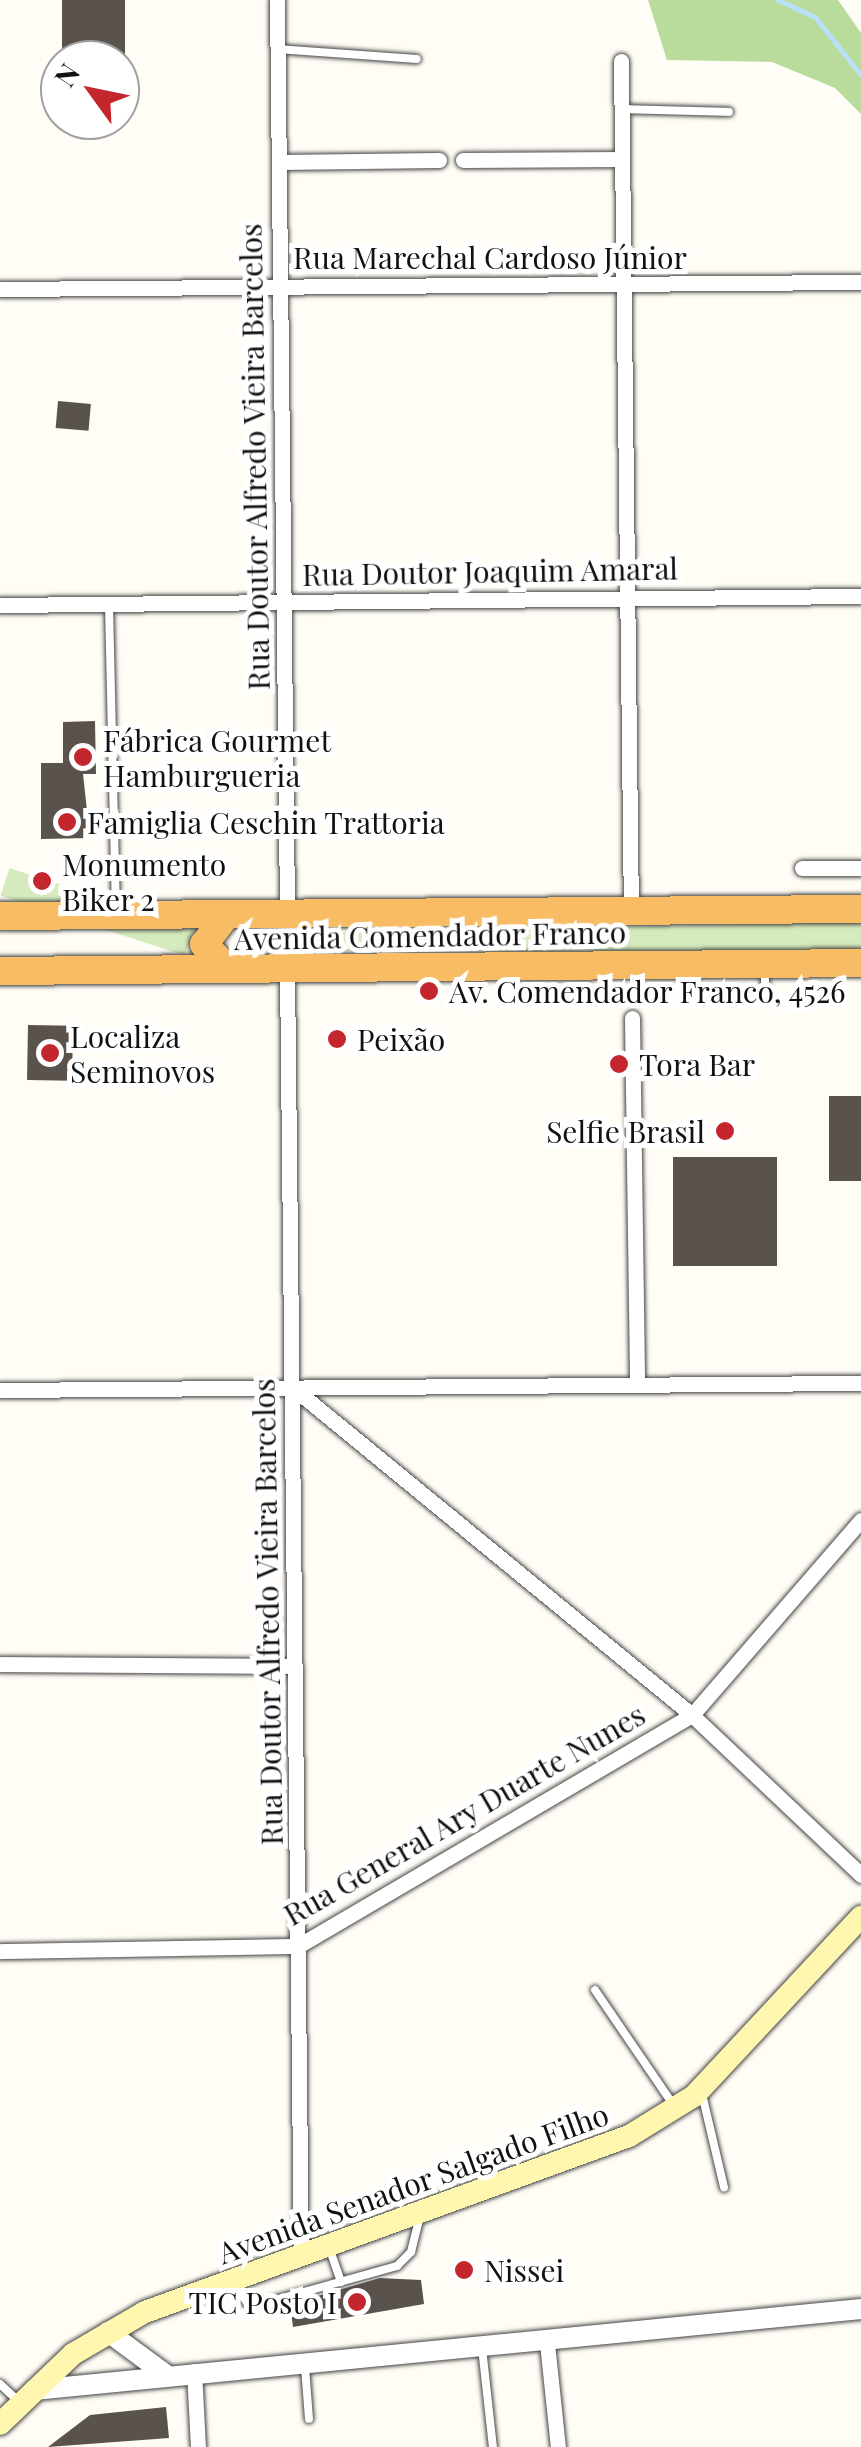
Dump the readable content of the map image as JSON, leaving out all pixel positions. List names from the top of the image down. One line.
{"streets":{"highway":["Avenida Comendador Franco"],"main road":["Avenida Senador Salgado Filho"],"street":["Rua Marechal Cardoso Júnior","Rua Doutor Alfredo Vieira Barcelos","Rua Doutor Joaquim Amaral","Rua General Ary Duarte Nunes"]},"crossings":[["Rua Marechal Cardoso Júnior","Rua Doutor Alfredo Vieira Barcelos"],["Rua Doutor Alfredo Vieira Barcelos","Rua Doutor Joaquim Amaral"],["Rua Doutor Alfredo Vieira Barcelos","Avenida Comendador Franco"],["Rua Doutor Alfredo Vieira Barcelos","Rua General Ary Duarte Nunes"],["Rua Doutor Alfredo Vieira Barcelos","Avenida Senador Salgado Filho"]],"places":["Fábrica Gourmet Hamburgueria","Famiglia Ceschin Trattoria","Monumento Biker 2","Av. Comendador Franco, 4526","Peixão","Localiza Seminovos","Tora Bar","Selfie Brasil","Nissei","TIC Posto I"],"north":"top left"}
